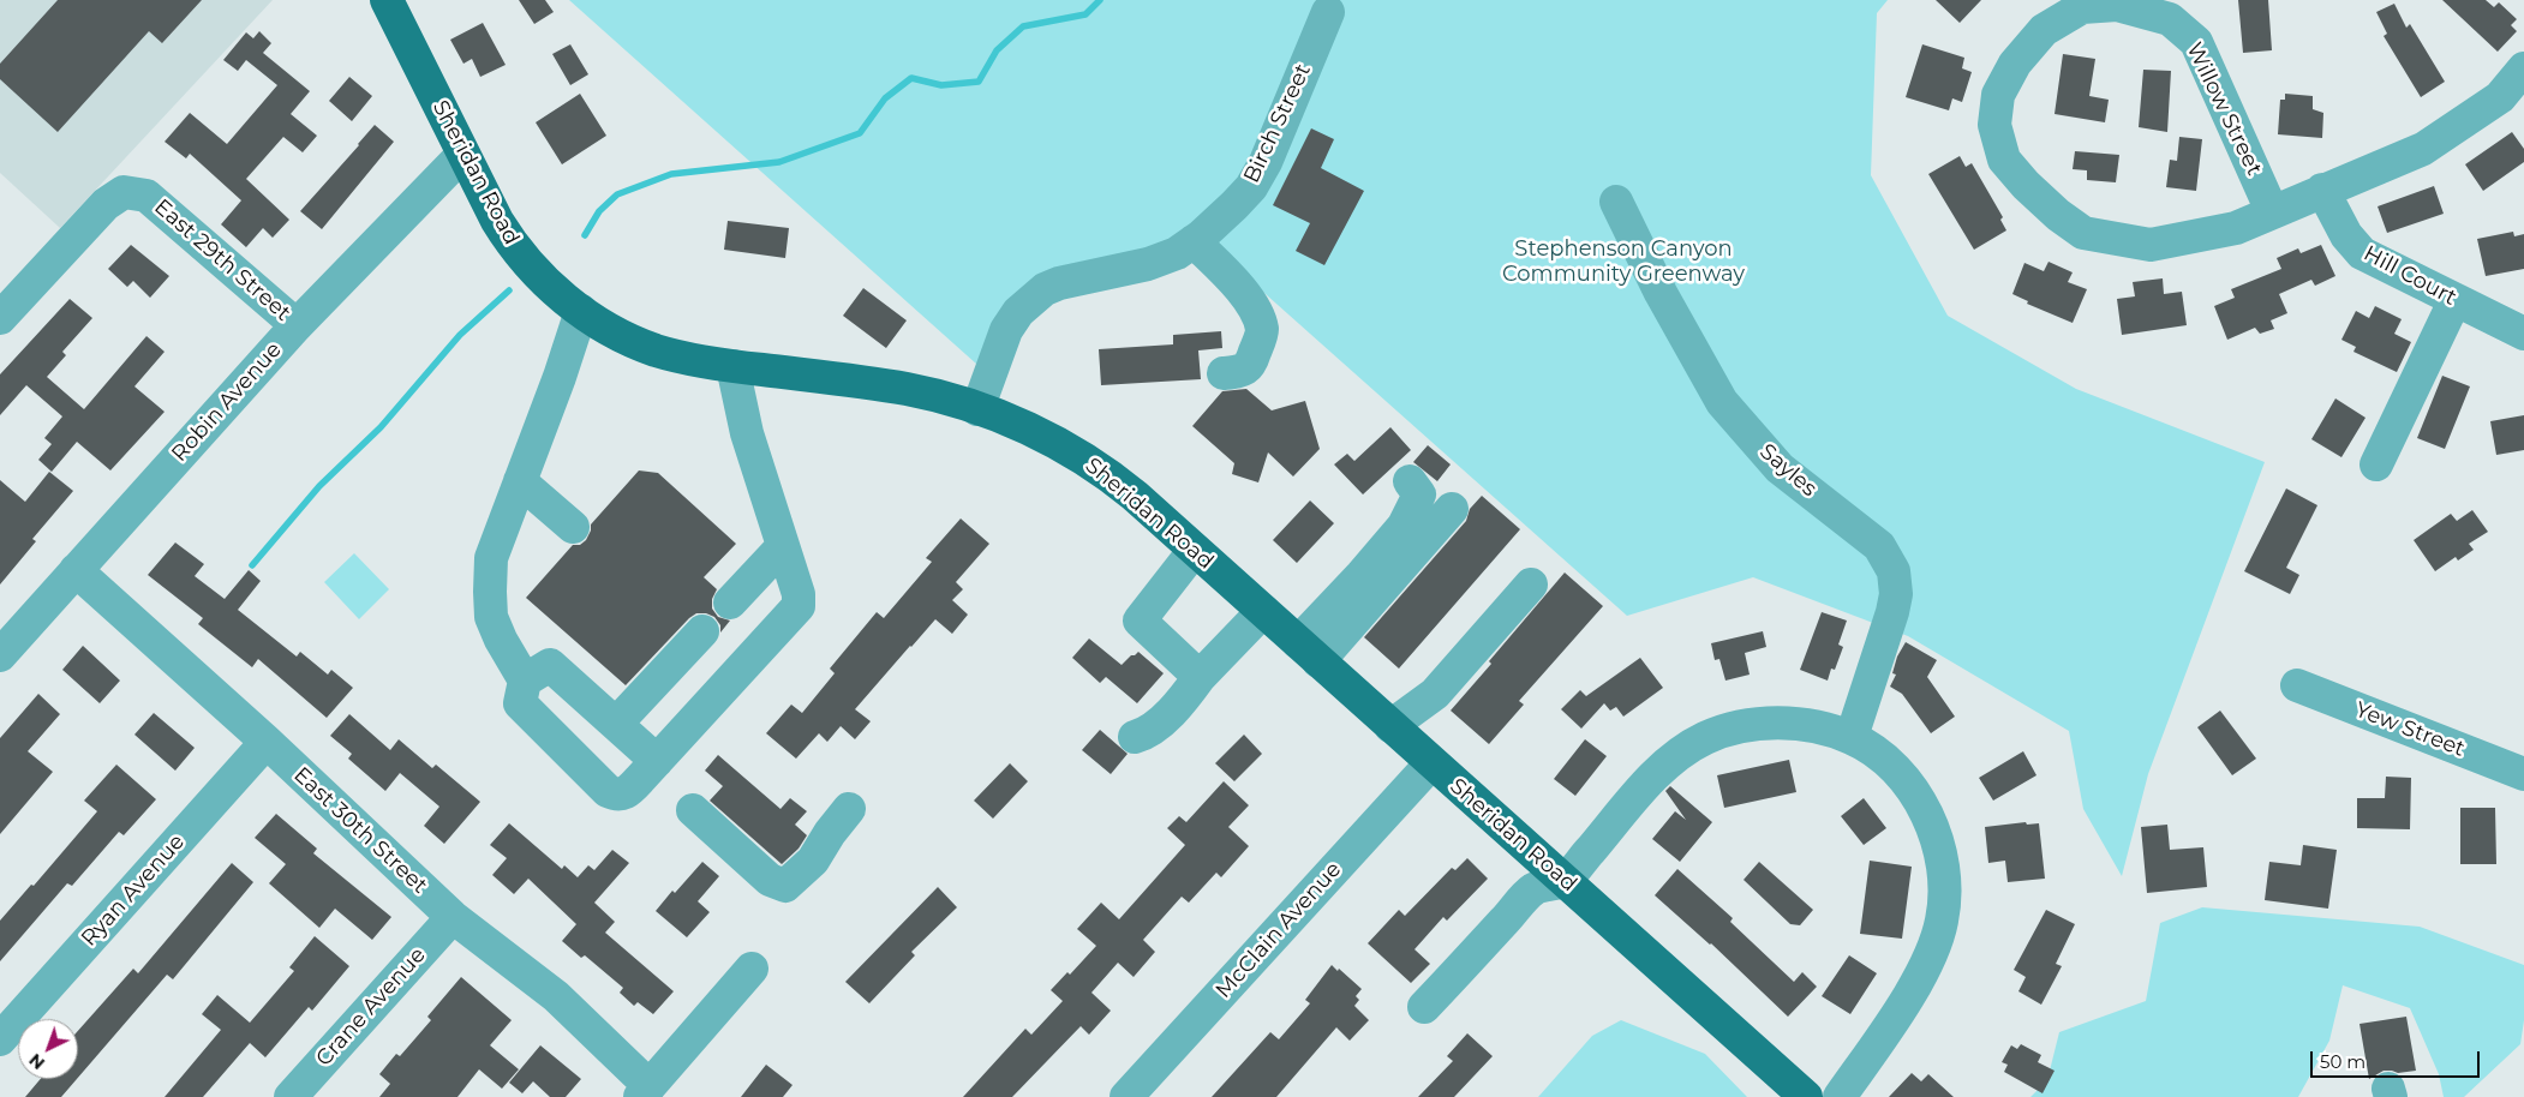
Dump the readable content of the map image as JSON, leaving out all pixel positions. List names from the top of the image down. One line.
{"streets":{"main road":["Sheridan Road"],"street":["Willow Street","Birch Street","East 29th Street","Hill Court","Robin Avenue","Sayles","Yew Street","East 30th Street","Ryan Avenue","McClain Avenue","Crane Avenue"]},"crossings":[["Willow Street","Hill Court"],["Birch Street","Sheridan Road"],["Sheridan Road","Robin Avenue"],["Sheridan Road","McClain Avenue"],["East 29th Street","Robin Avenue"],["Robin Avenue","East 30th Street"],["East 30th Street","Ryan Avenue"],["East 30th Street","Crane Avenue"]],"parks":["Stephenson Canyon Community Greenway"],"scale_bar":"50 m","north":"bottom left"}
